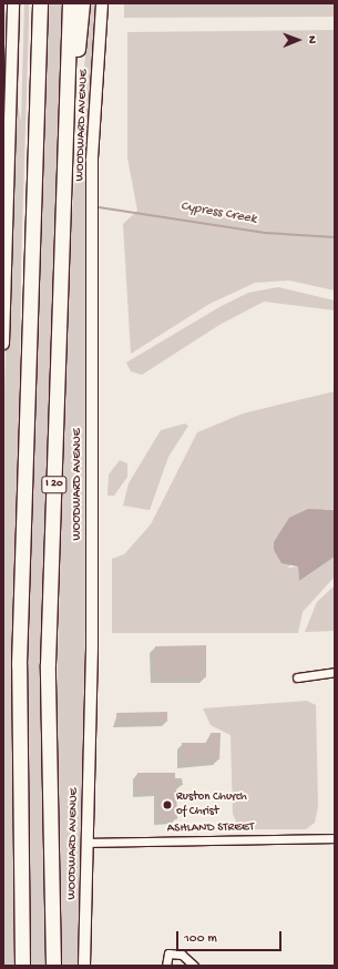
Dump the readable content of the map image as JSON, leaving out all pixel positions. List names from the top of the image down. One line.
{"streets":{"highway":["I 20"],"main road":["WOODWARD AVENUE"],"street":["ASHLAND STREET"]},"crossings":[["WOODWARD AVENUE","ASHLAND STREET"]],"water":["Cypress Creek"],"places":["Ruston Church of Christ"],"scale_bar":"100 m","north":"right"}
